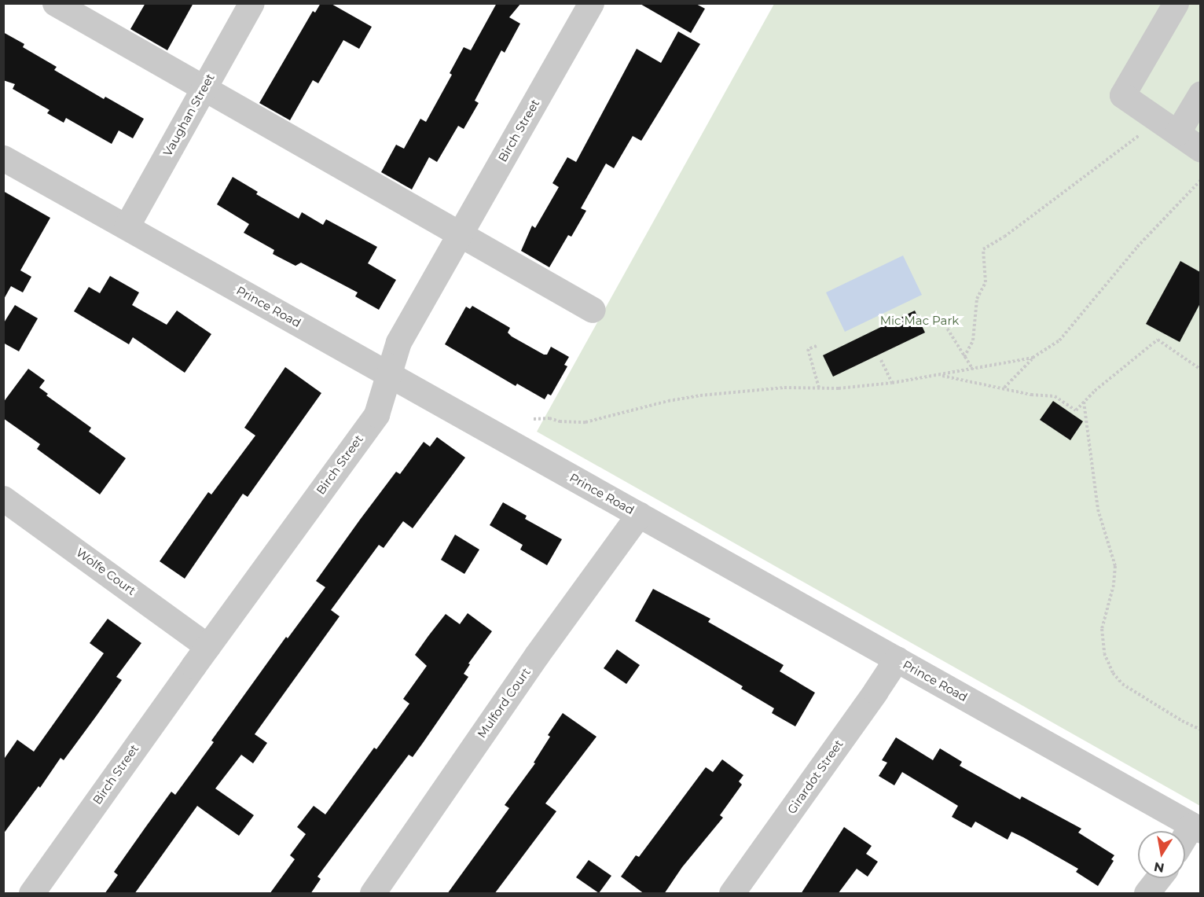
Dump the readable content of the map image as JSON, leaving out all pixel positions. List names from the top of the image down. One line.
{"streets":{"street":["Vaughan Street","Birch Street","Prince Road","Wolfe Court","Mulford Court","Girardot Street"]},"crossings":[["Vaughan Street","Prince Road"],["Birch Street","Prince Road"],["Birch Street","Wolfe Court"],["Prince Road","Mulford Court"],["Prince Road","Girardot Street"]],"parks":["Mic Mac Park"],"north":"bottom"}
